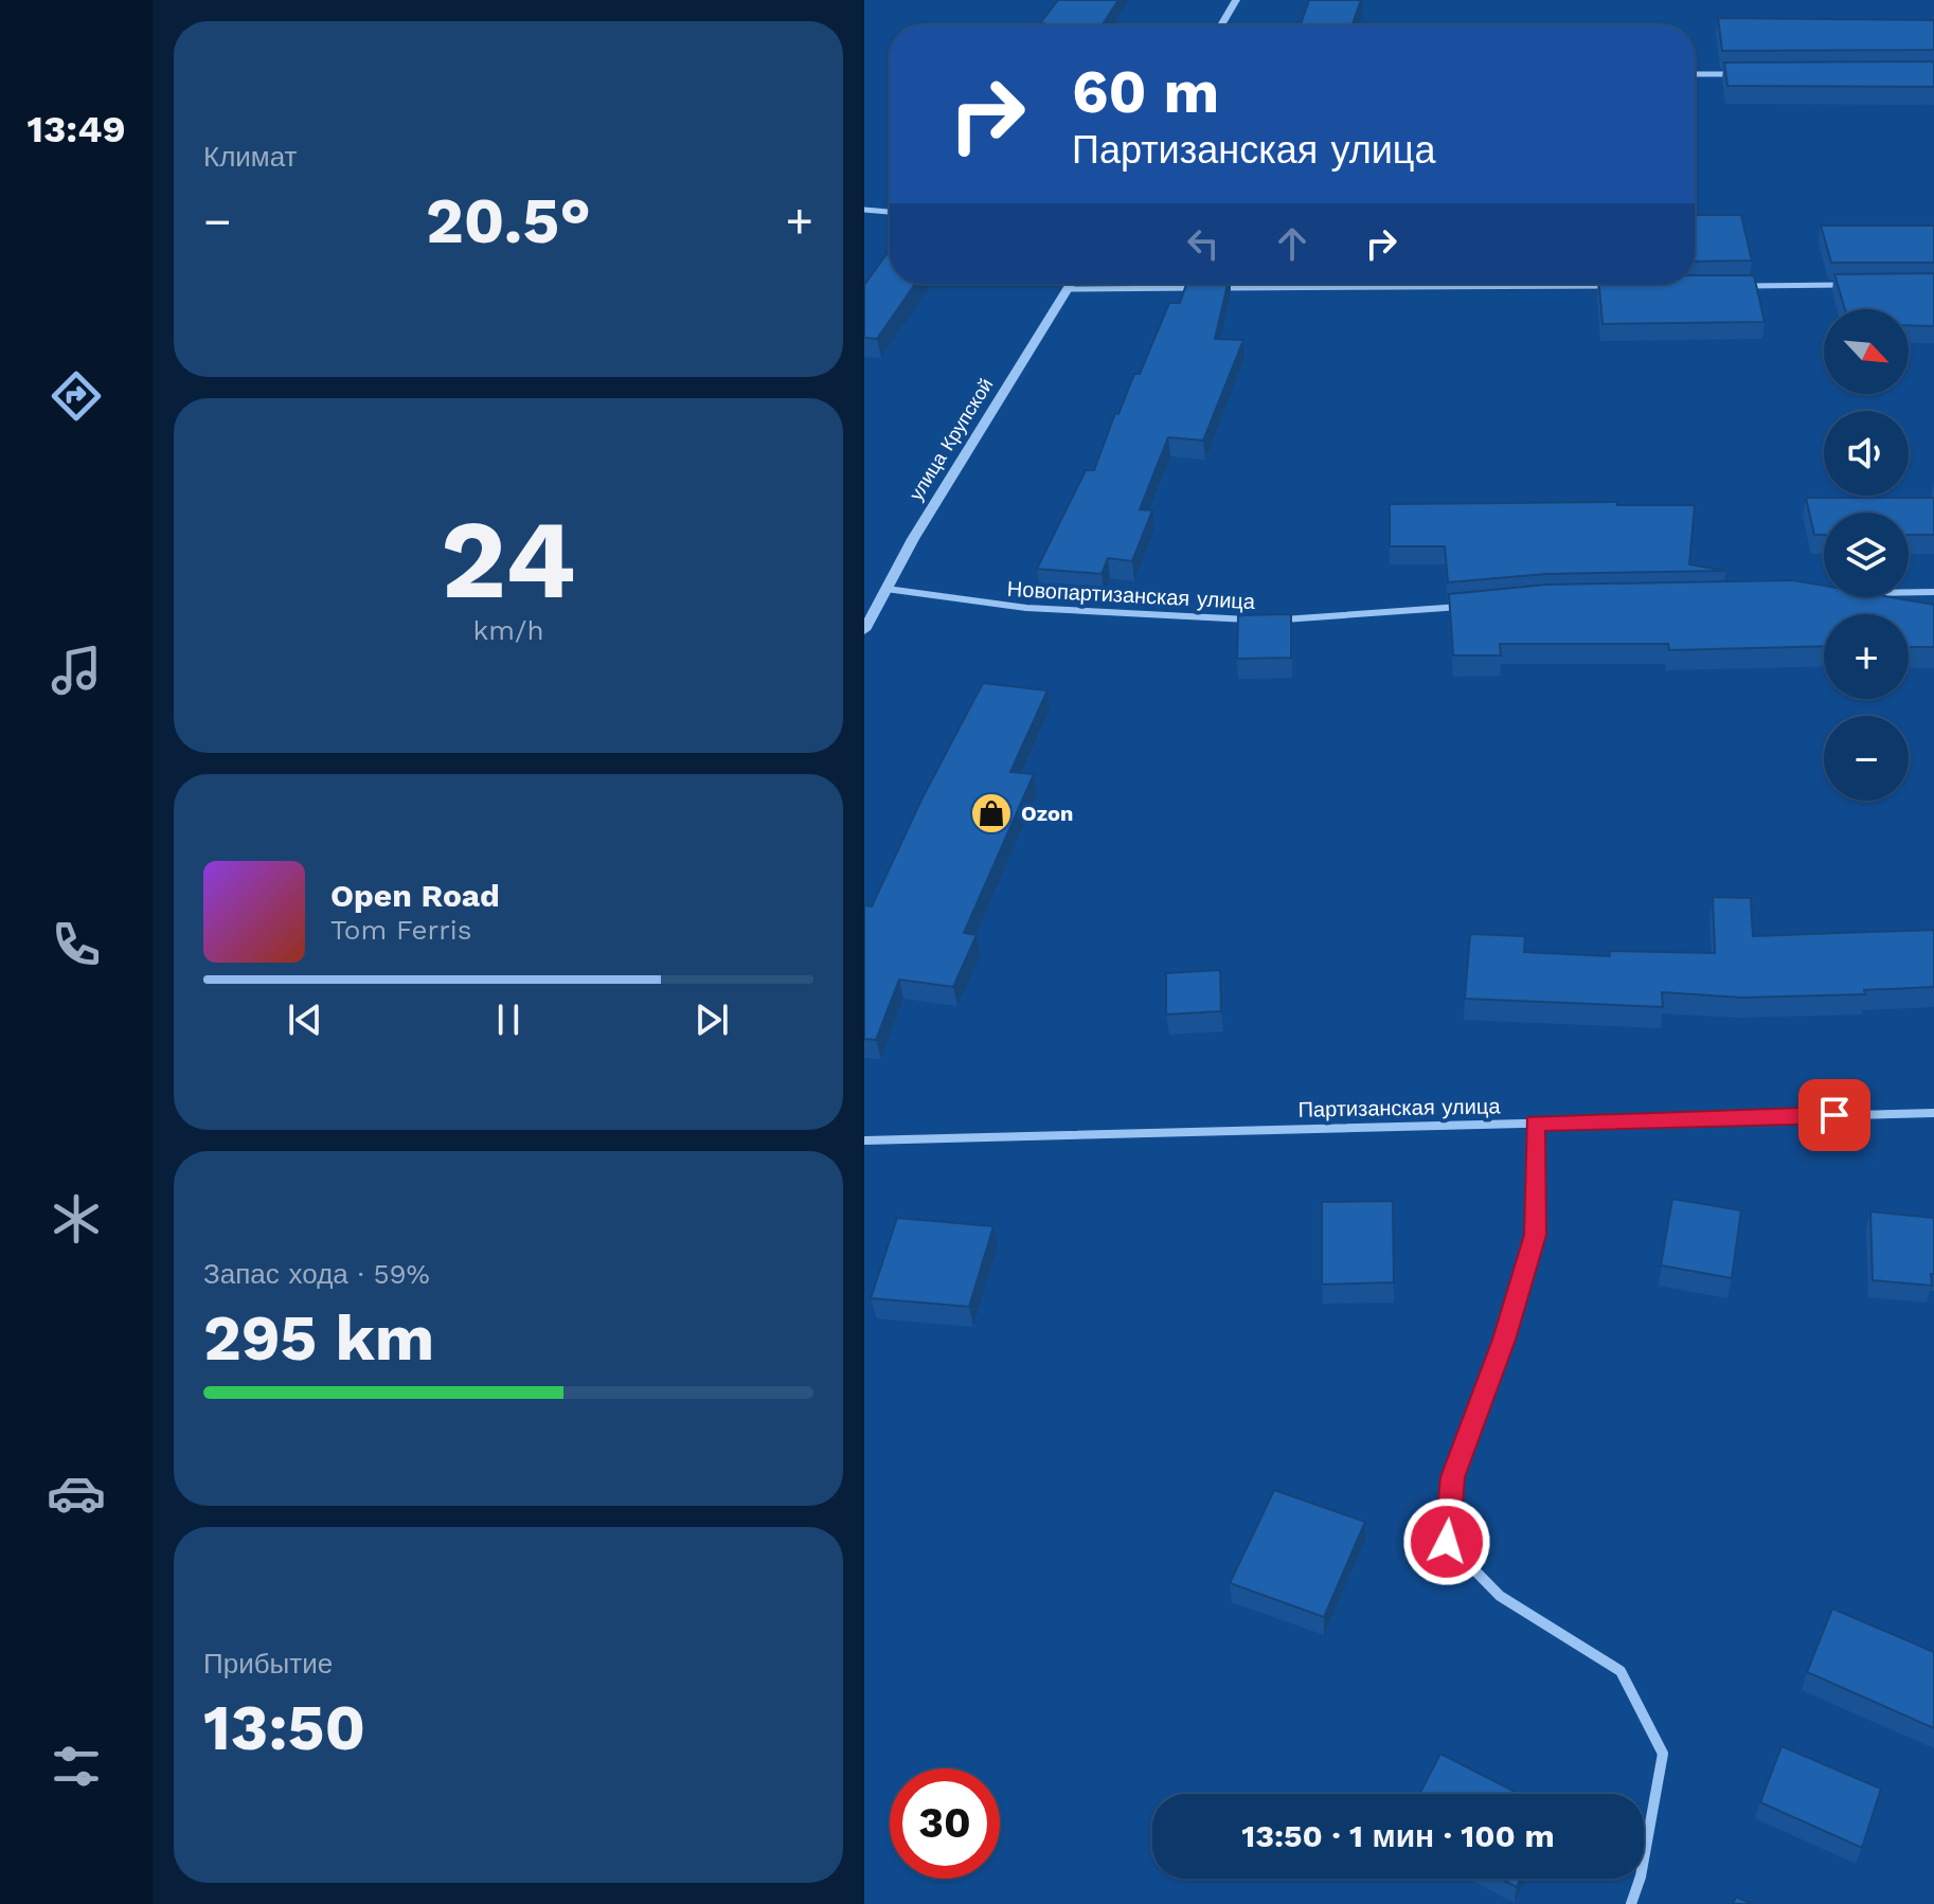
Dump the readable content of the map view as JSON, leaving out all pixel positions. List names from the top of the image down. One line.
{"streets":{"street":["улица Крупской","Новопартизанская улица","Партизанская улица"]},"crossings":[["улица Крупской","Новопартизанская улица"]],"places":{"shop":["Ozon"]},"north":"bottom right","page":{"tabs":"13:49","tile":["Климат",["24","km/h"],["Запас хода · 59%","295 km"],["Прибытие","13:50"]],"turn":["60 m","Партизанская улица"],"heat":["−","20.5°","+"],"map_buttons":["+","−"],"song":["Open Road","Tom Ferris"],"limit":"30","trip":"13:50 · 1 мин · 100 m"}}
